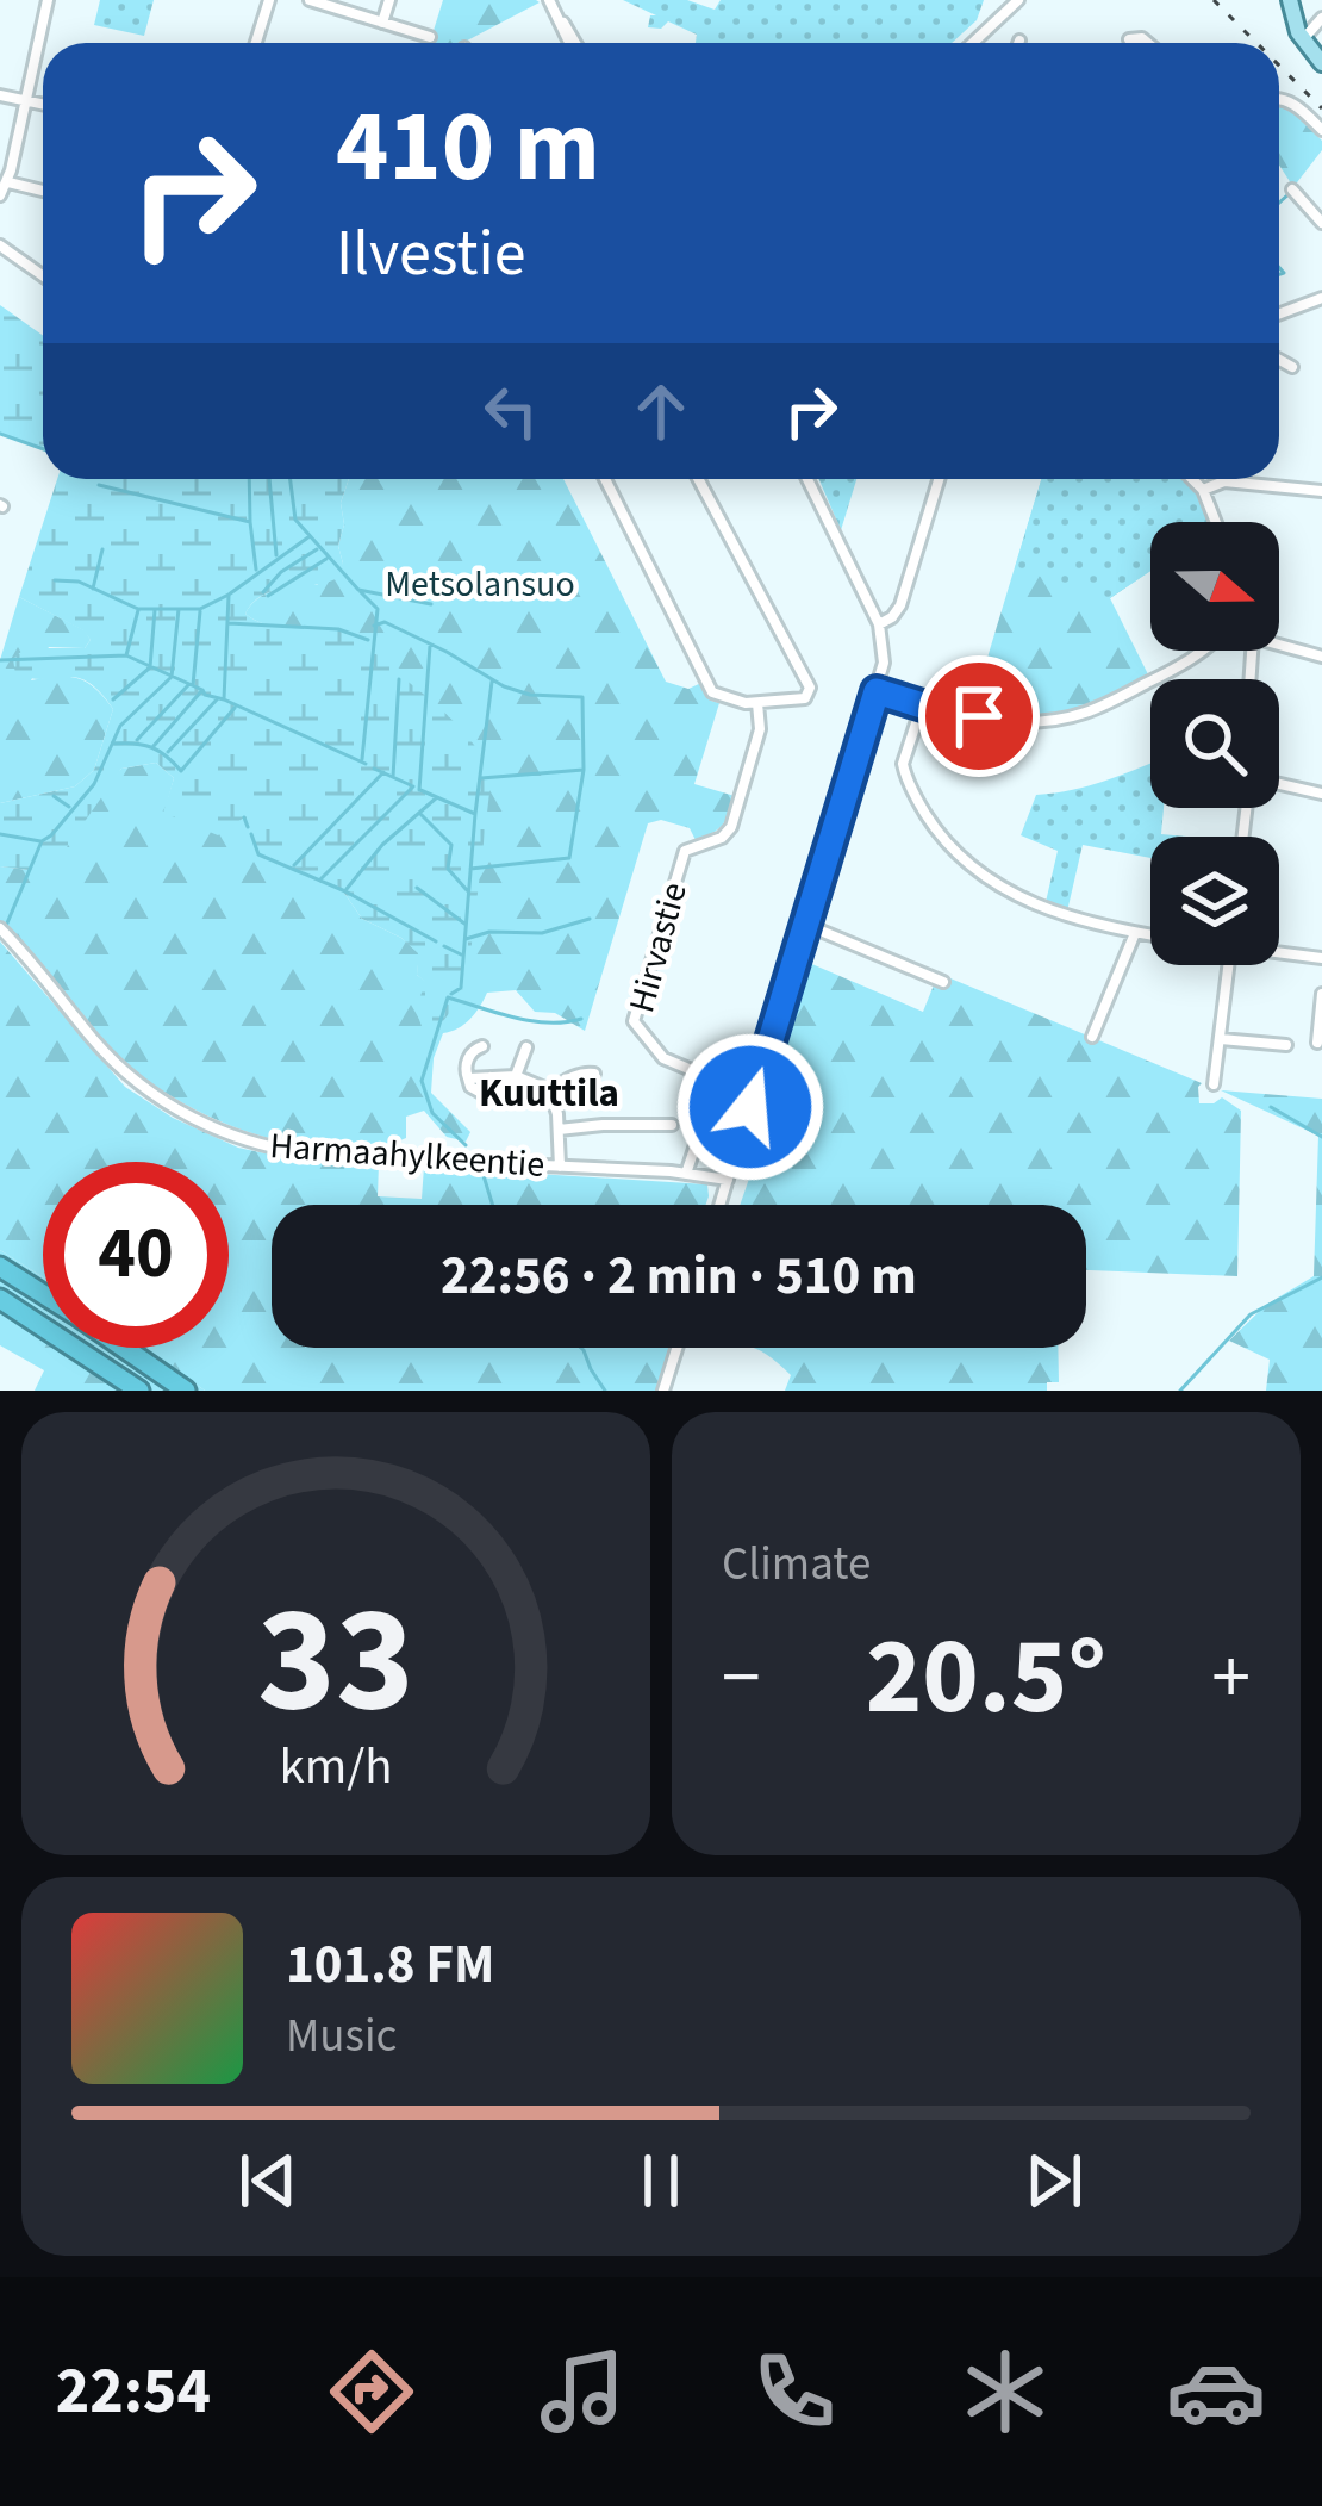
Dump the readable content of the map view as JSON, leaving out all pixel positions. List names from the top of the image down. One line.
{"streets":{"street":["Hirvastie","Harmaahylkeentie"]},"crossings":[["Hirvastie","Harmaahylkeentie"]],"districts":["Kuuttila"],"parks":["Metsolansuo"],"north":"right","page":{"turn":["410 m","Ilvestie"],"limit":"40","trip":"22:56 · 2 min · 510 m","tile":"Climate","heat":["−","20.5°","+"],"song":["101.8 FM","Music"],"tabs":"22:54","gauge":["33","km/h"]}}
